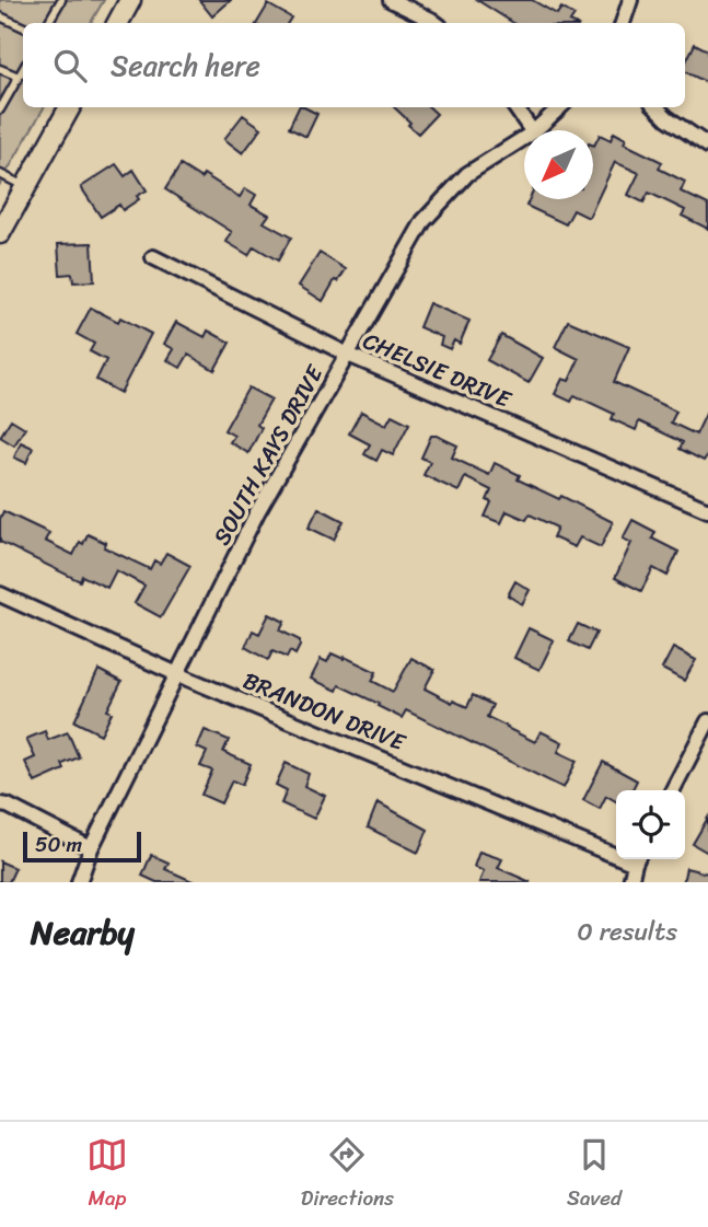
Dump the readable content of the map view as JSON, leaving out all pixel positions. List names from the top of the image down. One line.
{"streets":{"street":["CHELSIE DRIVE","SOUTH KAYS DRIVE","BRANDON DRIVE"]},"crossings":[["CHELSIE DRIVE","SOUTH KAYS DRIVE"],["SOUTH KAYS DRIVE","BRANDON DRIVE"]],"scale_bar":"50 m","north":"bottom left","page":{"search":"Search here","scale":"50 m","heading":["Nearby","0 results"],"nav":["Map","Directions","Saved"]}}
